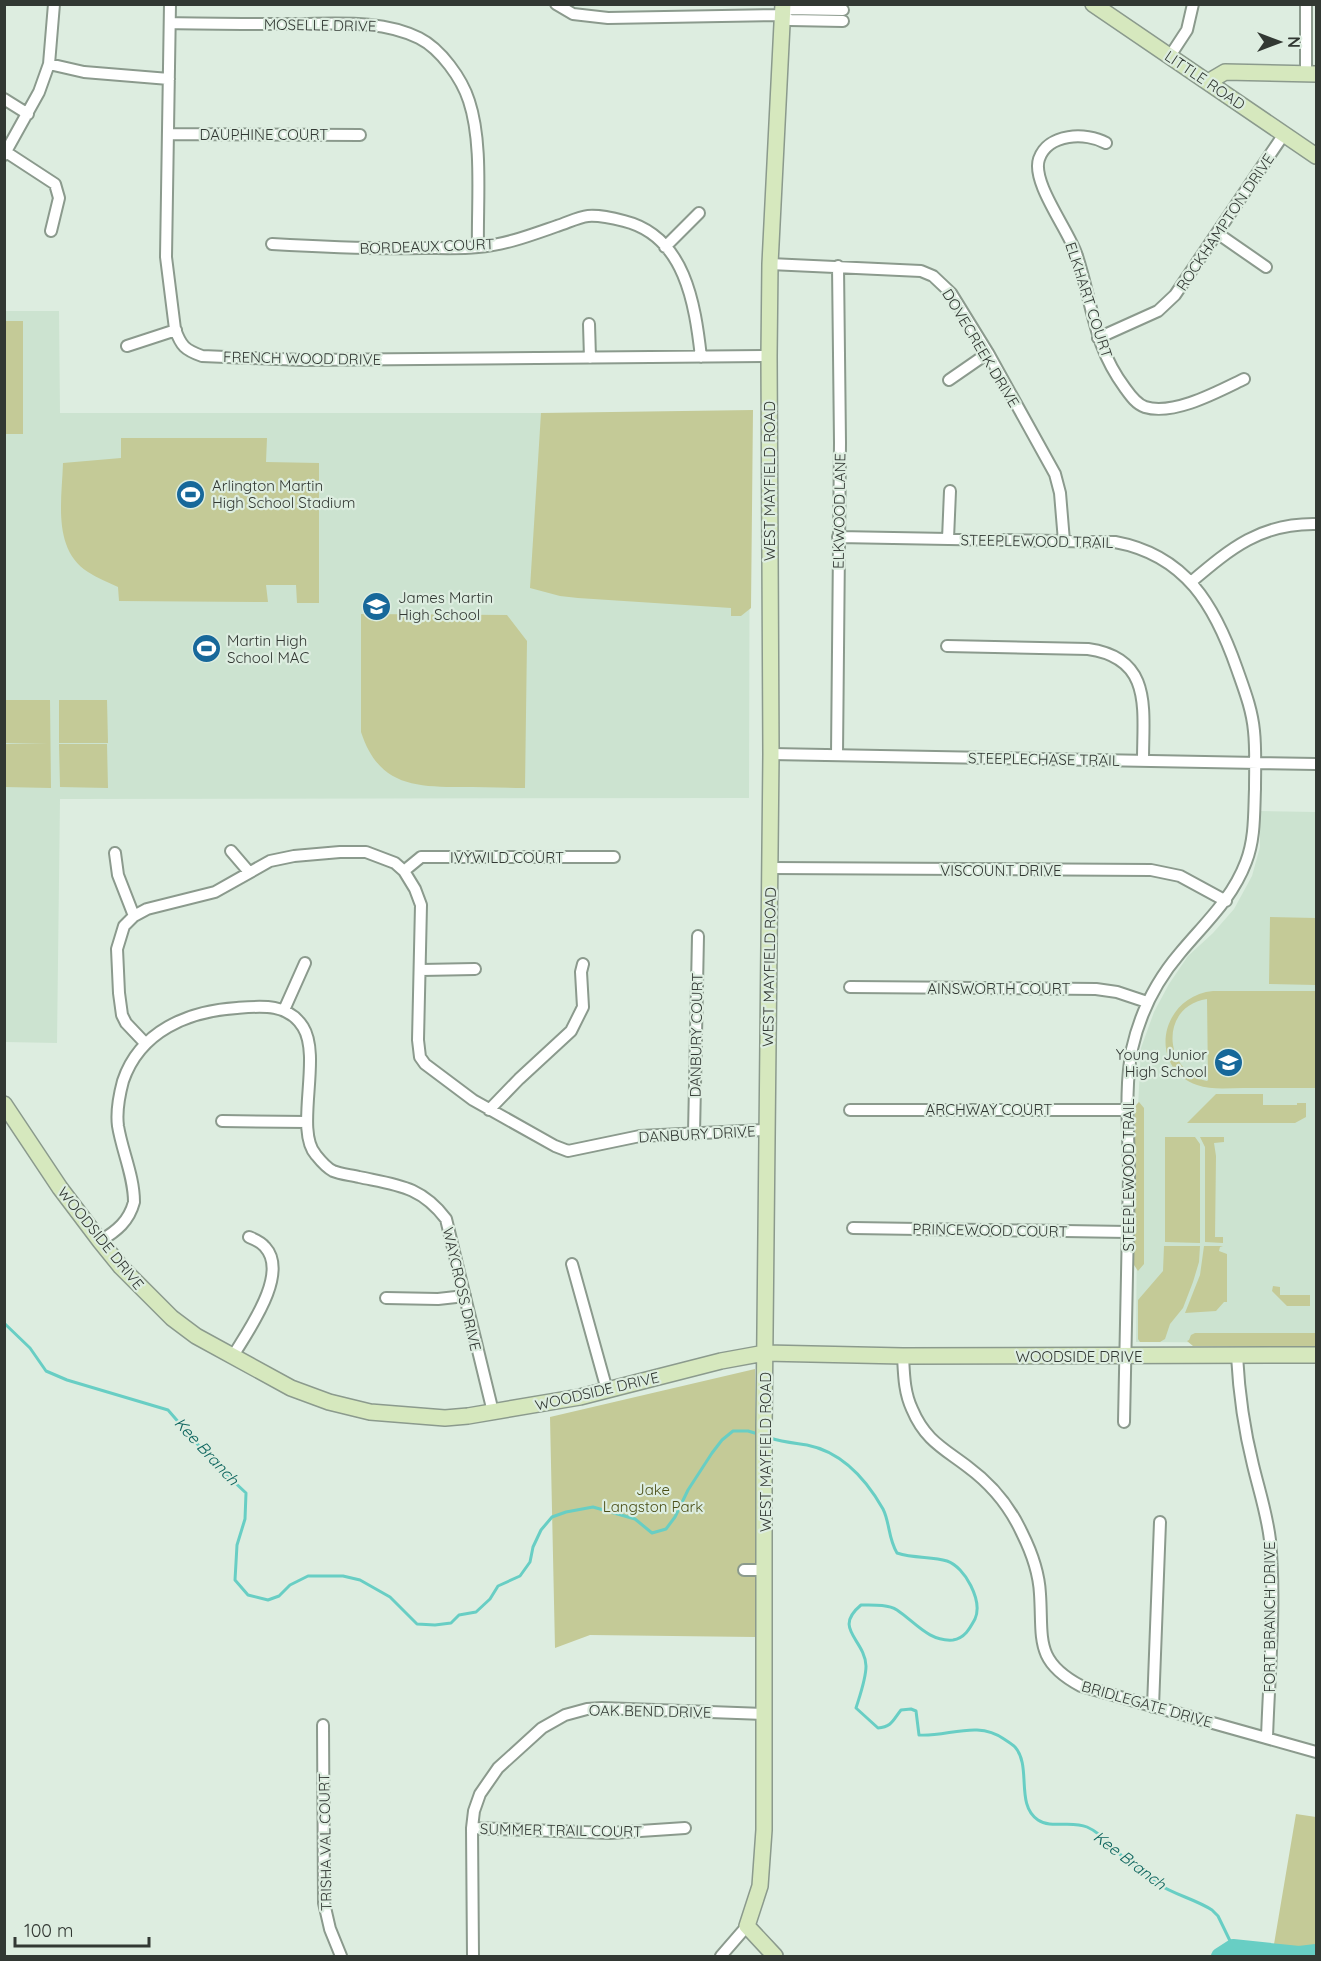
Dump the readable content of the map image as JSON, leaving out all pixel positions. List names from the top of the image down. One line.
{"streets":{"street":["MOSELLE DRIVE","LITTLE ROAD","DAUPHINE COURT","ROCKHAMPTON DRIVE","BORDEAUX COURT","ELKHART COURT","DOVECREEK DRIVE","FRENCH WOOD DRIVE","WEST MAYFIELD ROAD","ELKWOOD LANE","STEEPLEWOOD TRAIL","STEEPLECHASE TRAIL","IVYWILD COURT","VISCOUNT DRIVE","AINSWORTH COURT","DANBURY COURT","ARCHWAY COURT","DANBURY DRIVE","PRINCEWOOD COURT","WOODSIDE DRIVE","WAYCROSS DRIVE","FORT BRANCH DRIVE","BRIDLEGATE DRIVE","OAK BEND DRIVE","SUMMER TRAIL COURT","TRISHA VAL COURT"]},"crossings":[["MOSELLE DRIVE","BORDEAUX COURT"],["MOSELLE DRIVE","FRENCH WOOD DRIVE"],["LITTLE ROAD","ROCKHAMPTON DRIVE"],["DAUPHINE COURT","FRENCH WOOD DRIVE"],["ROCKHAMPTON DRIVE","ELKHART COURT"],["BORDEAUX COURT","FRENCH WOOD DRIVE"],["DOVECREEK DRIVE","WEST MAYFIELD ROAD"],["DOVECREEK DRIVE","ELKWOOD LANE"],["DOVECREEK DRIVE","STEEPLEWOOD TRAIL"],["FRENCH WOOD DRIVE","WEST MAYFIELD ROAD"],["WEST MAYFIELD ROAD","STEEPLECHASE TRAIL"],["WEST MAYFIELD ROAD","VISCOUNT DRIVE"],["WEST MAYFIELD ROAD","DANBURY DRIVE"],["WEST MAYFIELD ROAD","WOODSIDE DRIVE"],["WEST MAYFIELD ROAD","OAK BEND DRIVE"],["ELKWOOD LANE","STEEPLEWOOD TRAIL"],["ELKWOOD LANE","STEEPLECHASE TRAIL"],["STEEPLEWOOD TRAIL","STEEPLECHASE TRAIL"],["STEEPLEWOOD TRAIL","VISCOUNT DRIVE"],["STEEPLEWOOD TRAIL","AINSWORTH COURT"],["STEEPLEWOOD TRAIL","ARCHWAY COURT"],["STEEPLEWOOD TRAIL","PRINCEWOOD COURT"],["STEEPLEWOOD TRAIL","WOODSIDE DRIVE"],["IVYWILD COURT","DANBURY DRIVE"],["DANBURY COURT","DANBURY DRIVE"],["WOODSIDE DRIVE","WAYCROSS DRIVE"],["WOODSIDE DRIVE","FORT BRANCH DRIVE"],["WOODSIDE DRIVE","BRIDLEGATE DRIVE"],["FORT BRANCH DRIVE","BRIDLEGATE DRIVE"],["OAK BEND DRIVE","SUMMER TRAIL COURT"]],"water":["Kee Branch"],"parks":["Jake Langston Park"],"places":{"sports":["Arlington Martin High School Stadium","Martin High School MAC"],"school or university":["James Martin High School","Young Junior High School"]},"scale_bar":"100 m","north":"right"}
